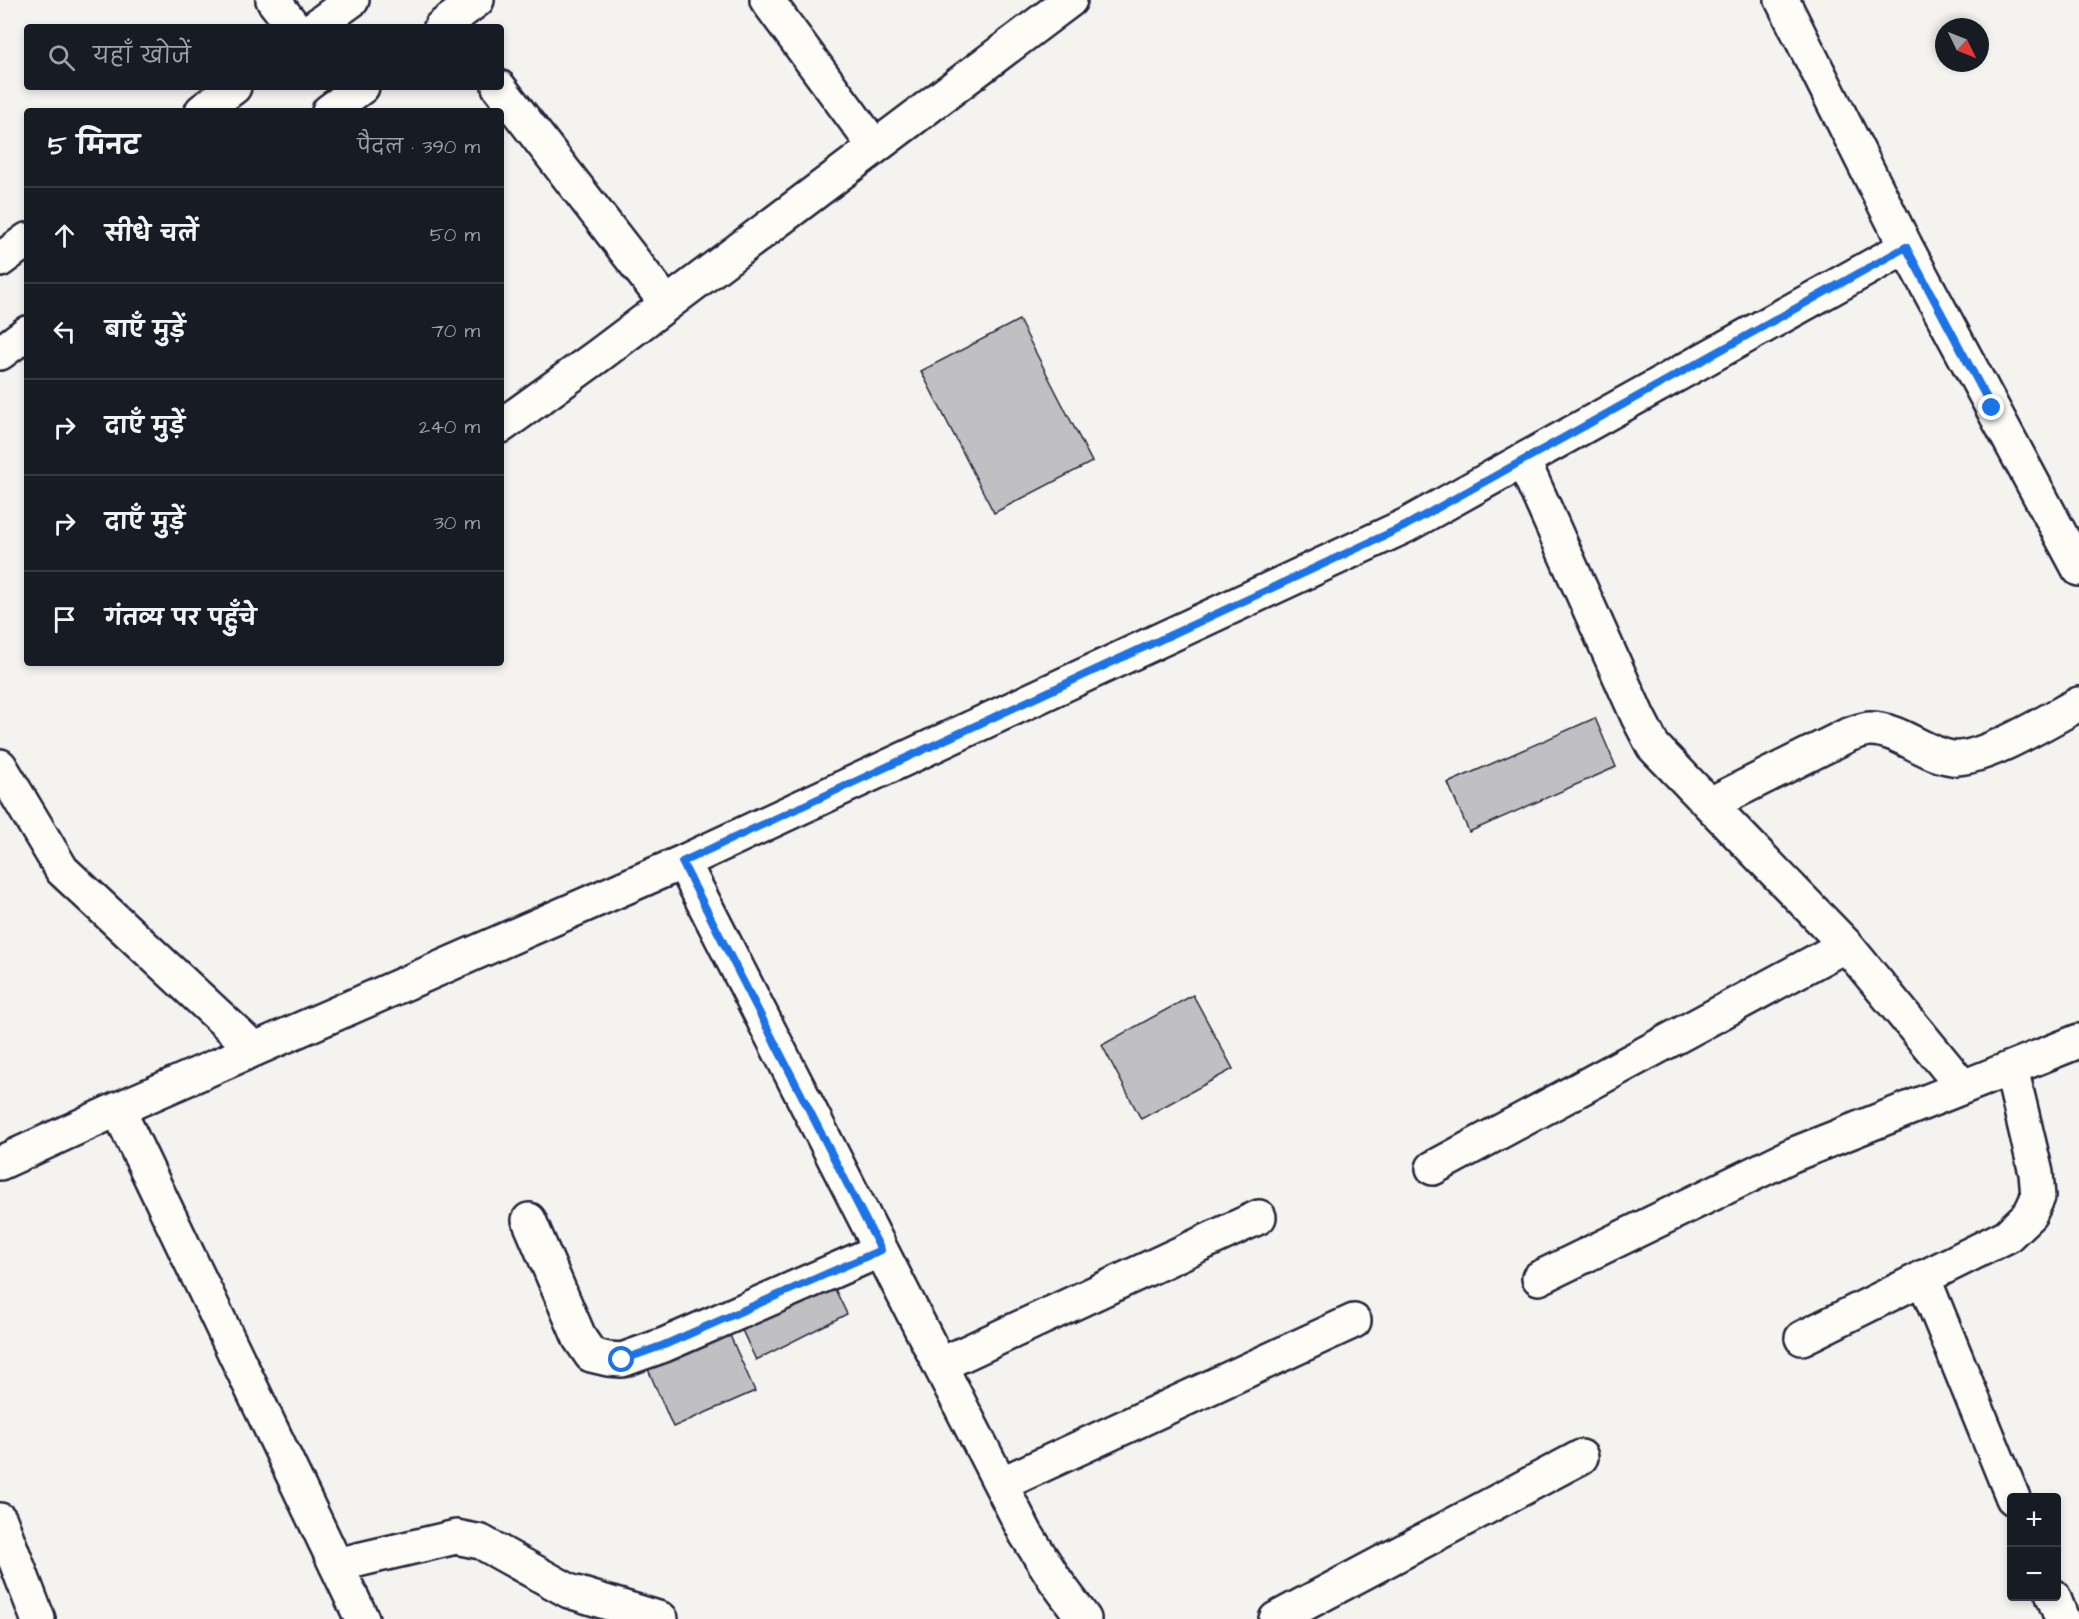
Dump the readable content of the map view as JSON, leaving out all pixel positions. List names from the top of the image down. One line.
{"north":"bottom right","page":{"search":"यहाँ खोजें","heading":["5 मिनट","पैदल · 390 m"],"list":[["सीधे चलें","50 m"],["बाएँ मुड़ें","70 m"],["दाएँ मुड़ें","240 m"],["दाएँ मुड़ें","30 m"],"गंतव्य पर पहुँचे"],"map_buttons":["+","−"]}}
